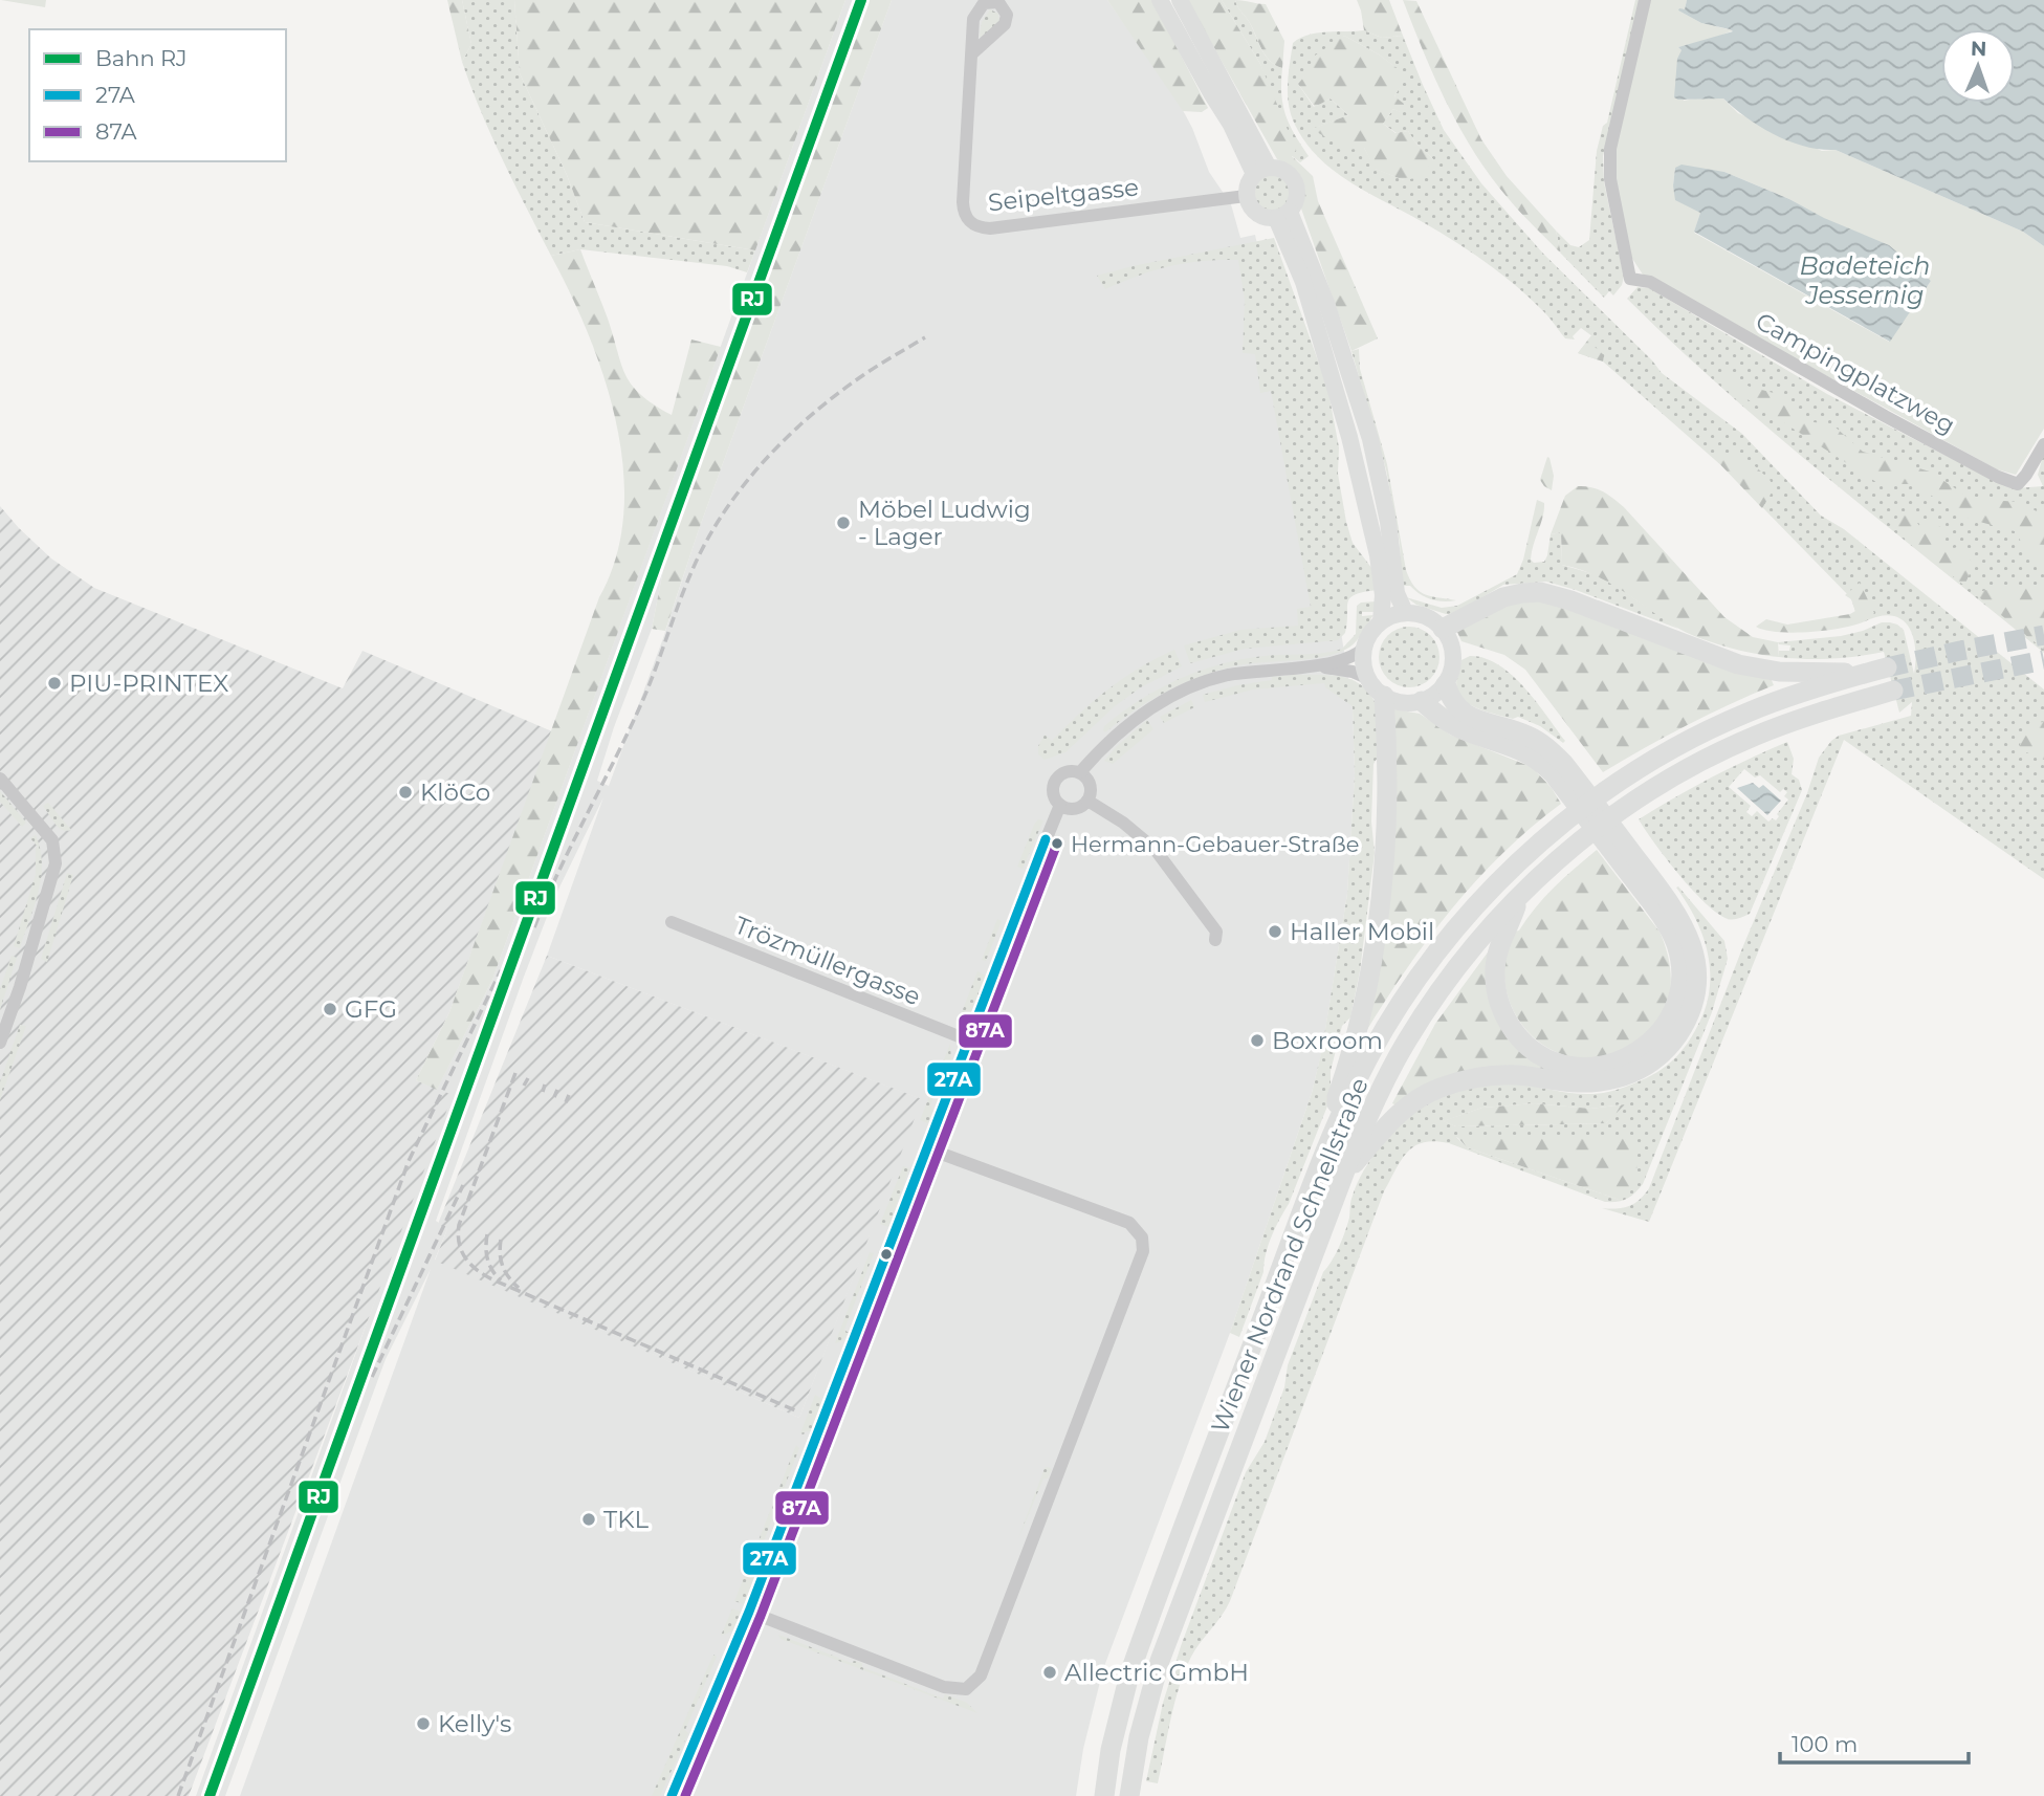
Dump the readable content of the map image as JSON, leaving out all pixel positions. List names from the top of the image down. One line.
{"streets":{"highway":["Wiener Nordrand Schnellstraße"],"street":["Seipeltgasse","Campingplatzweg","Trözmüllergasse"]},"water":["Badeteich Jessernig"],"places":["Möbel Ludwig - Lager","PIU-PRINTEX","KlöCo","Hermann-Gebauer-Straße","Haller Mobil","GFG","Boxroom","TKL","Allectric GmbH","Kelly's"],"lines":["rail line RJ","transit line 27A","transit line 87A"],"legend":["Bahn RJ","27A","87A"],"scale_bar":"100 m","north":"top"}
